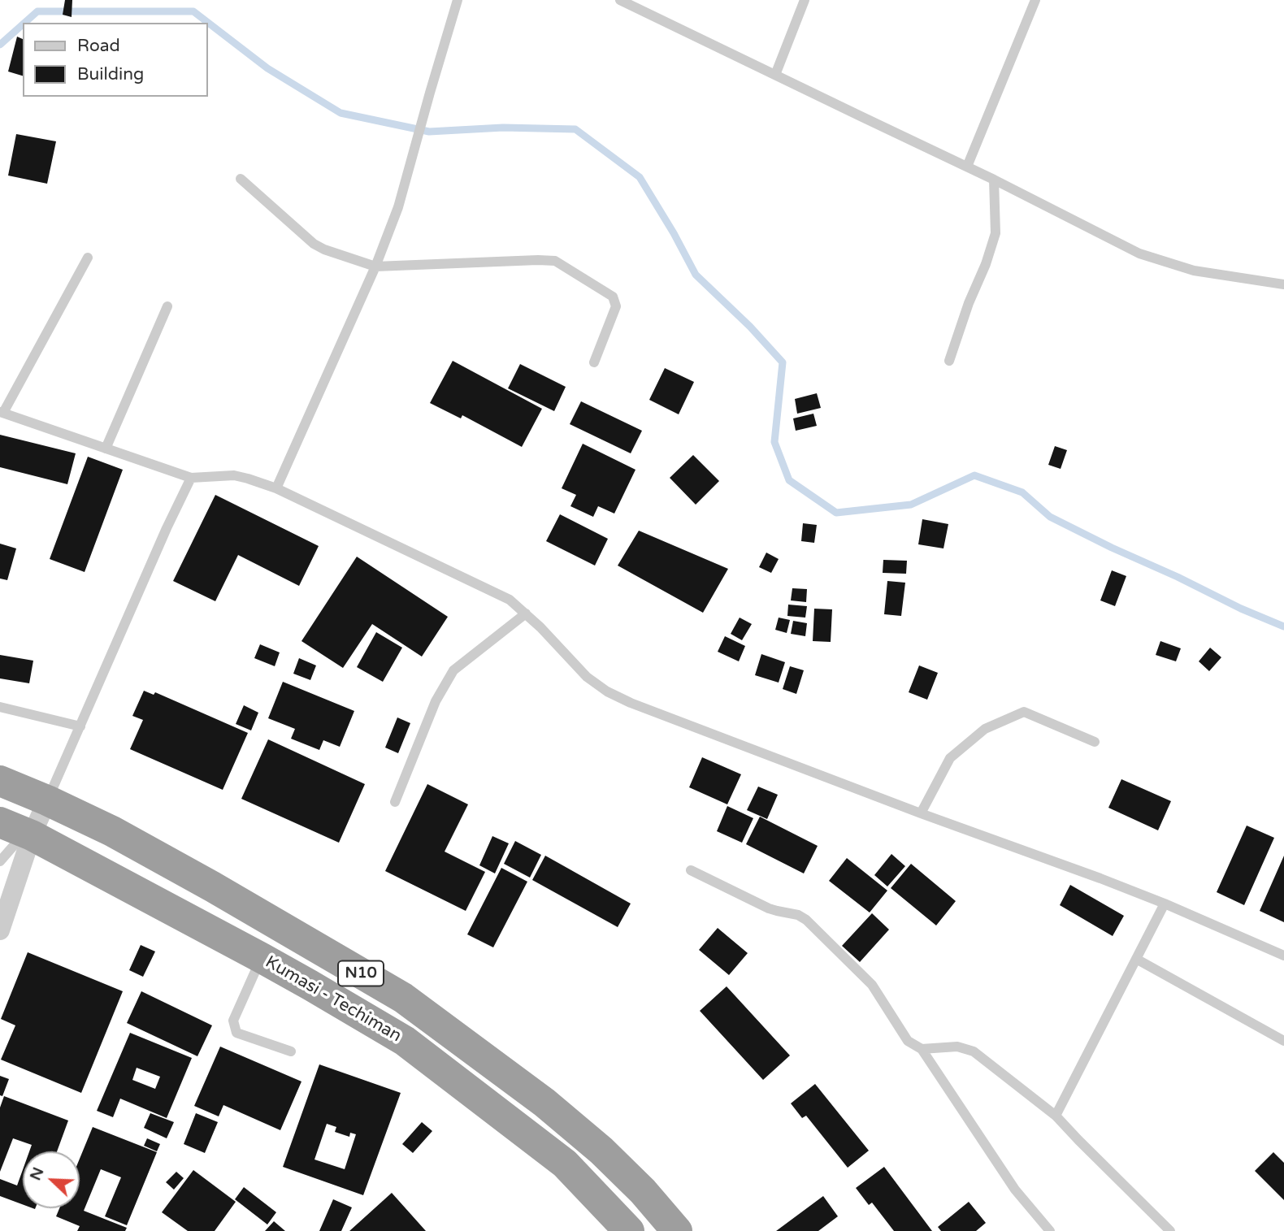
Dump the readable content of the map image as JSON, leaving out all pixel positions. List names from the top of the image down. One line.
{"streets":{"highway":["N10","Kumasi - Techiman"]},"legend":["Road","Building"],"north":"top left"}
